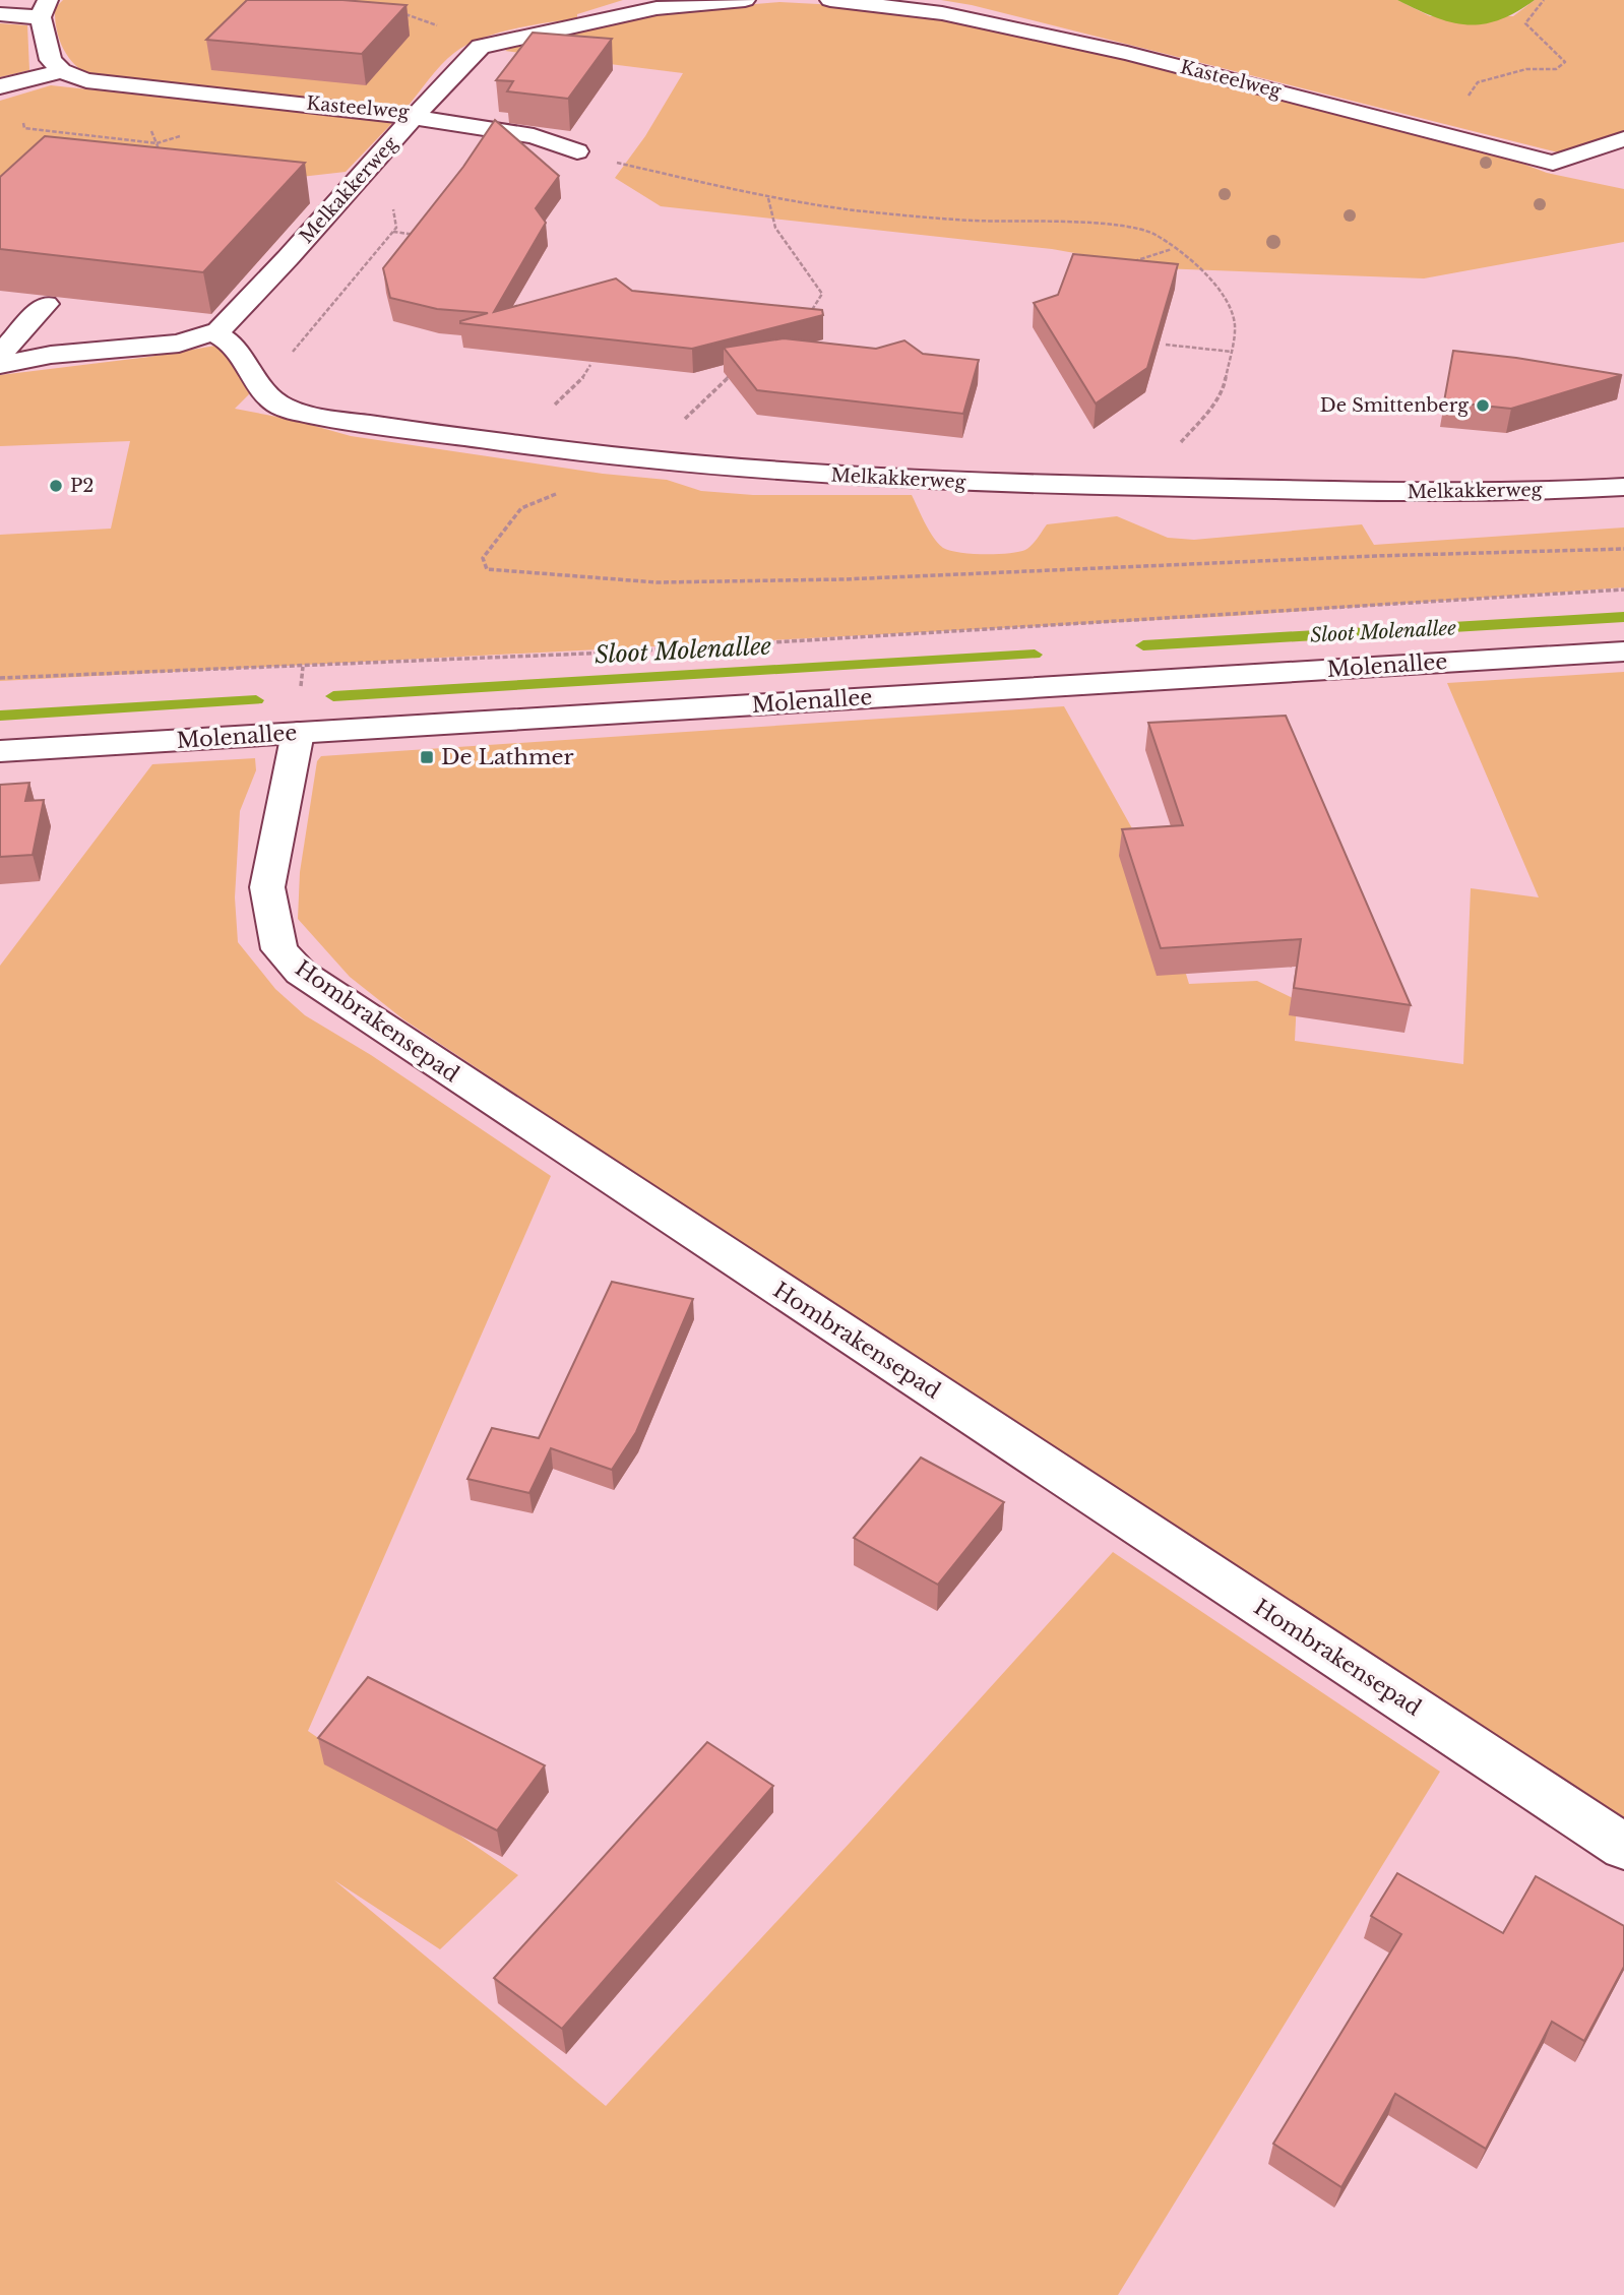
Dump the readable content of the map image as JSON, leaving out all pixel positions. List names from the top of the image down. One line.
{"streets":{"street":["Kasteelweg","Melkakkerweg","Molenallee","Hombrakensepad"]},"crossings":[["Kasteelweg","Melkakkerweg"],["Molenallee","Hombrakensepad"]],"water":["Sloot Molenallee"],"places":{"other":["De Smittenberg","P2"],"transit":["De Lathmer"]}}
